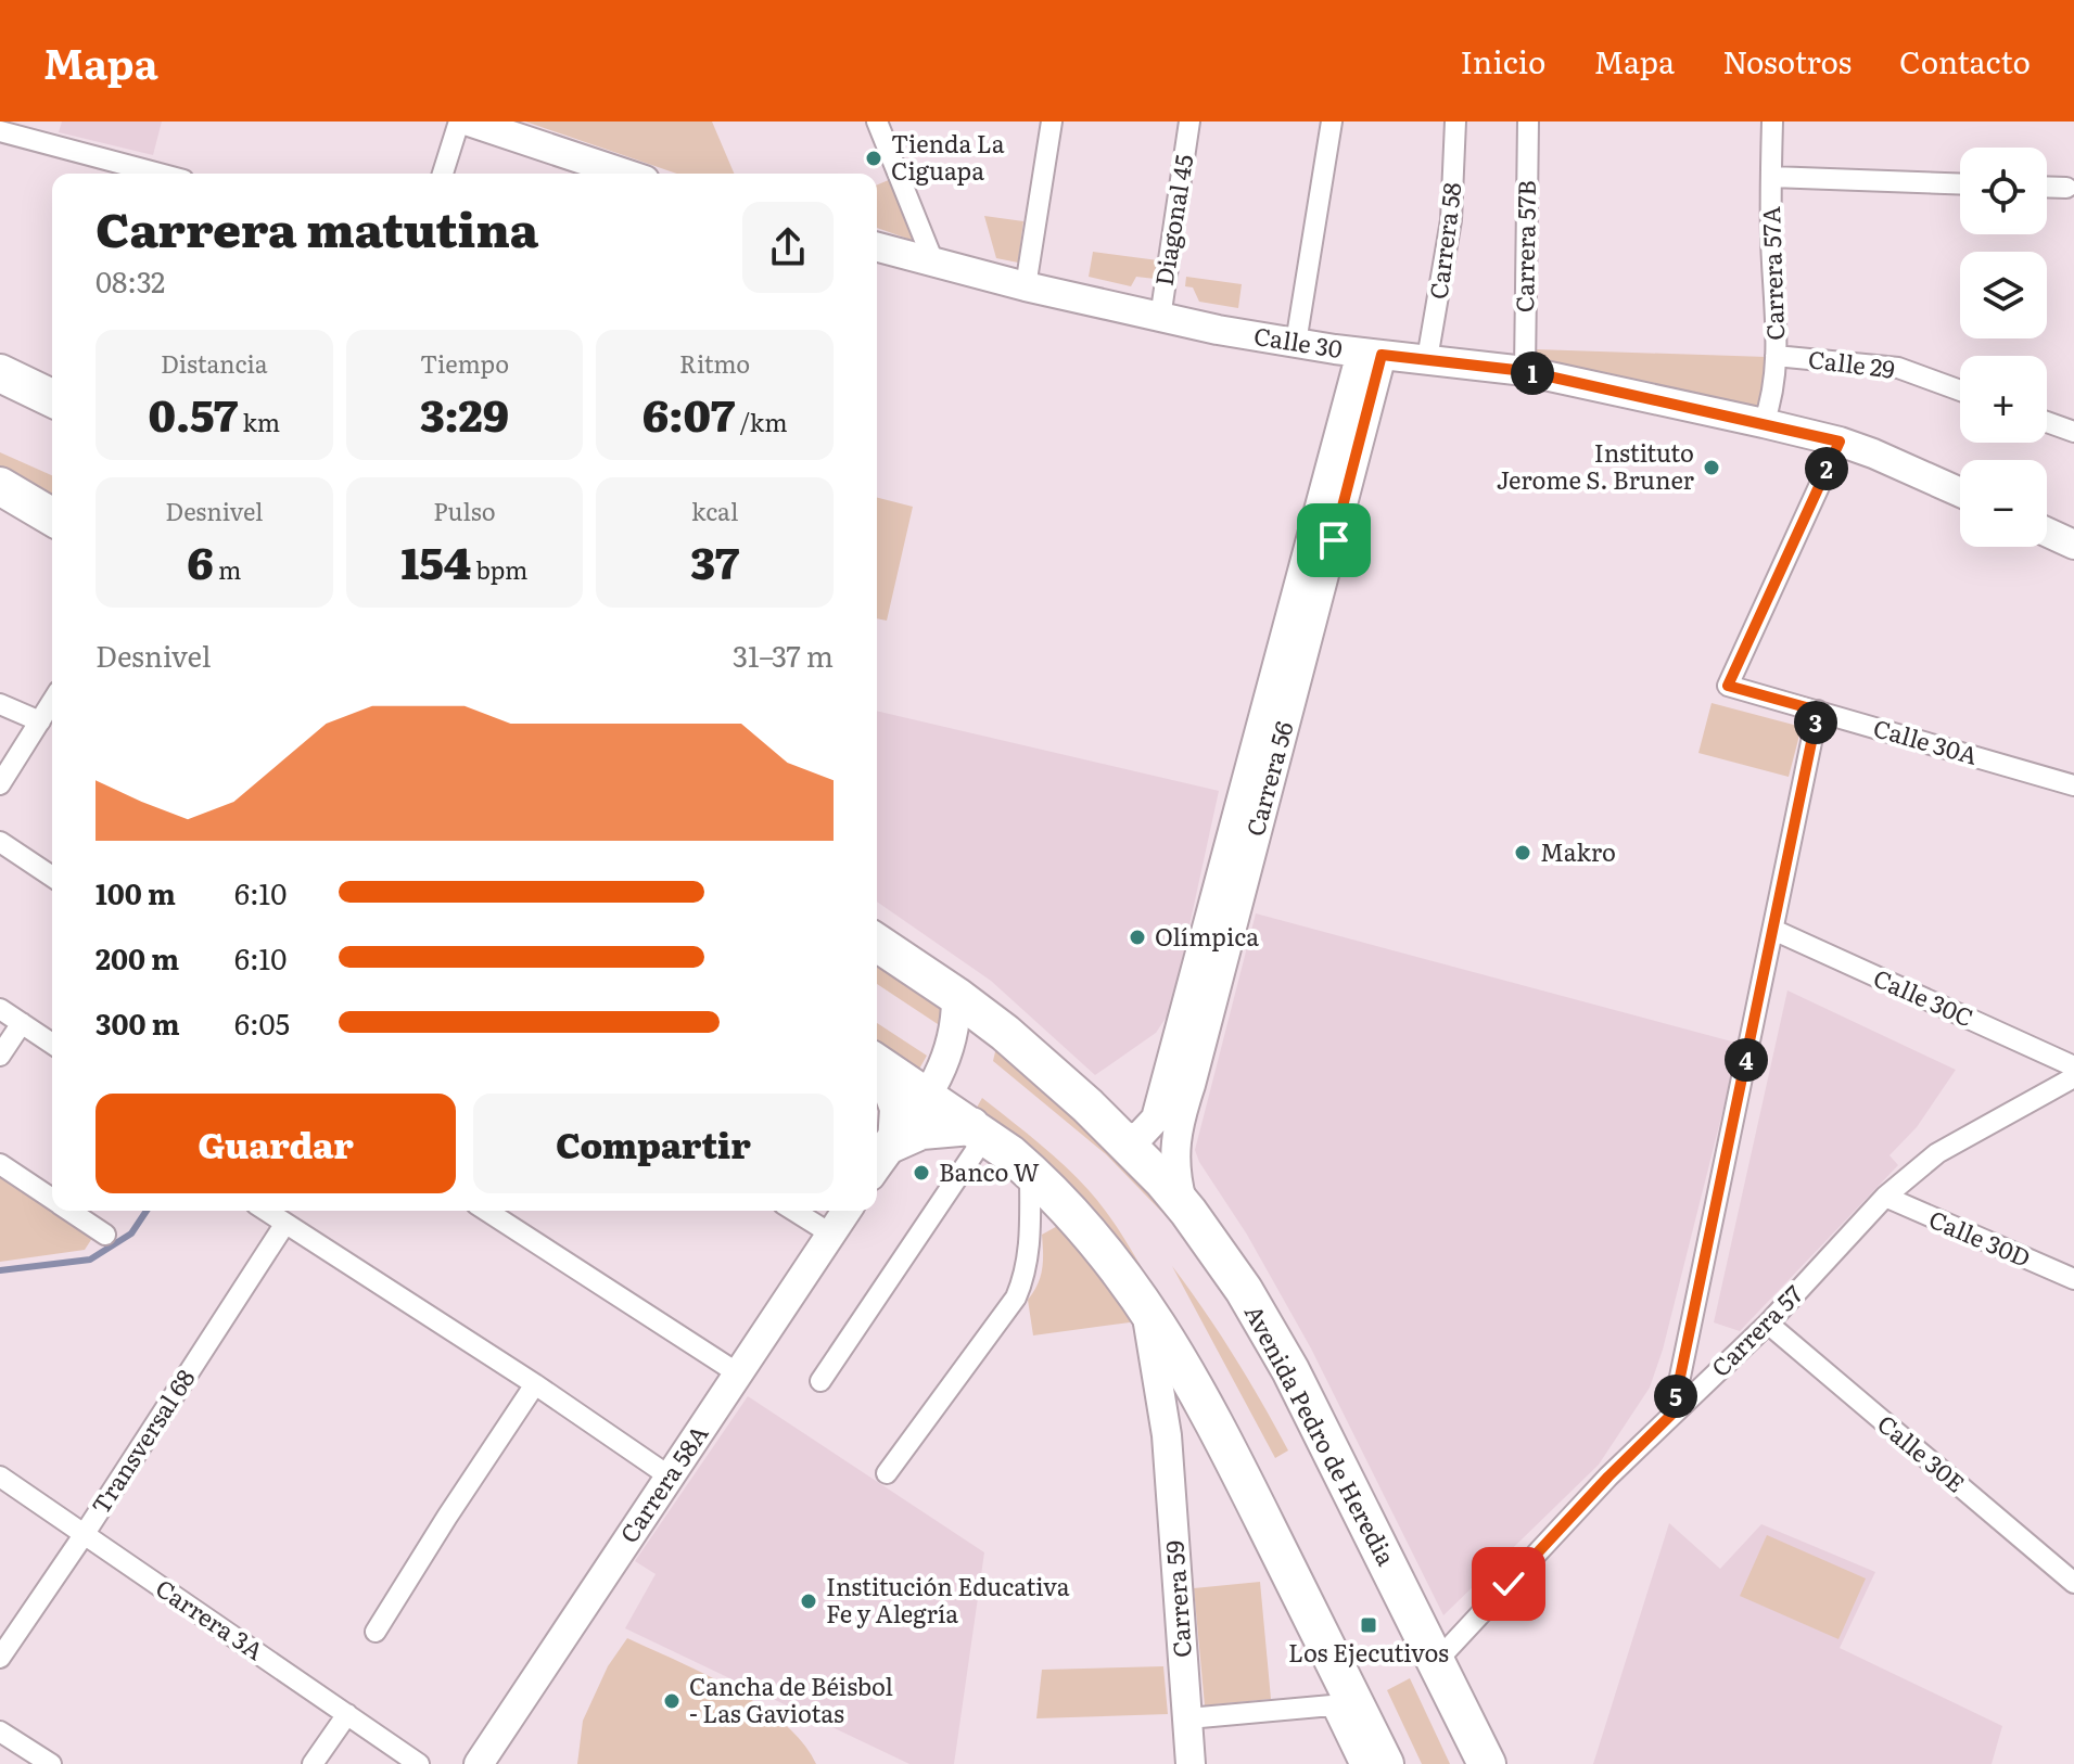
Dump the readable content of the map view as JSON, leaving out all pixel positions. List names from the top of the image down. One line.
{"streets":{"highway":["Avenida Pedro de Heredia"],"street":["Diagonal 45","Carrera 58","Carrera 57B","Carrera 57A","Calle 30","Calle 29","Calle 30A","Carrera 56","Calle 30C","Calle 30D","Carrera 57","Transversal 68","Calle 30E","Carrera 58A","Carrera 59","Carrera 3A"]},"crossings":[["Diagonal 45","Calle 30"],["Carrera 58","Calle 30"],["Carrera 57B","Calle 30"],["Carrera 57A","Calle 30"],["Carrera 57A","Calle 29"],["Calle 30","Calle 30A"],["Calle 30","Carrera 56"],["Carrera 56","Avenida Pedro de Heredia"],["Calle 30D","Carrera 57"],["Carrera 57","Avenida Pedro de Heredia"],["Carrera 57","Calle 30E"],["Transversal 68","Carrera 3A"]],"places":{"other":["Tienda La Ciguapa","Instituto Jerome S. Bruner","Makro","Olímpica","Banco W","Institución Educativa Fe y Alegría","Cancha de Béisbol - Las Gaviotas"],"transit":["Los Ejecutivos"]},"page":{"header":"Mapa","nav":["Inicio","Mapa","Nosotros","Contacto"],"map_buttons":["+","−"],"heading":["Carrera matutina","08:32"],"stats":[["Distancia","0.57 km"],["Tiempo","3:29"],["Ritmo","6:07 /km"],["Desnivel","6 m"],["Pulso","154 bpm"],["kcal","37"]],"pins":["1","2","3","4","5"],"chart":["Desnivel","31–37 m"],"list":[{"name":"100 m","note":"6:10"},{"name":"200 m","note":"6:10"},{"name":"300 m","note":"6:05"}],"buttons":["Guardar","Compartir"]}}
